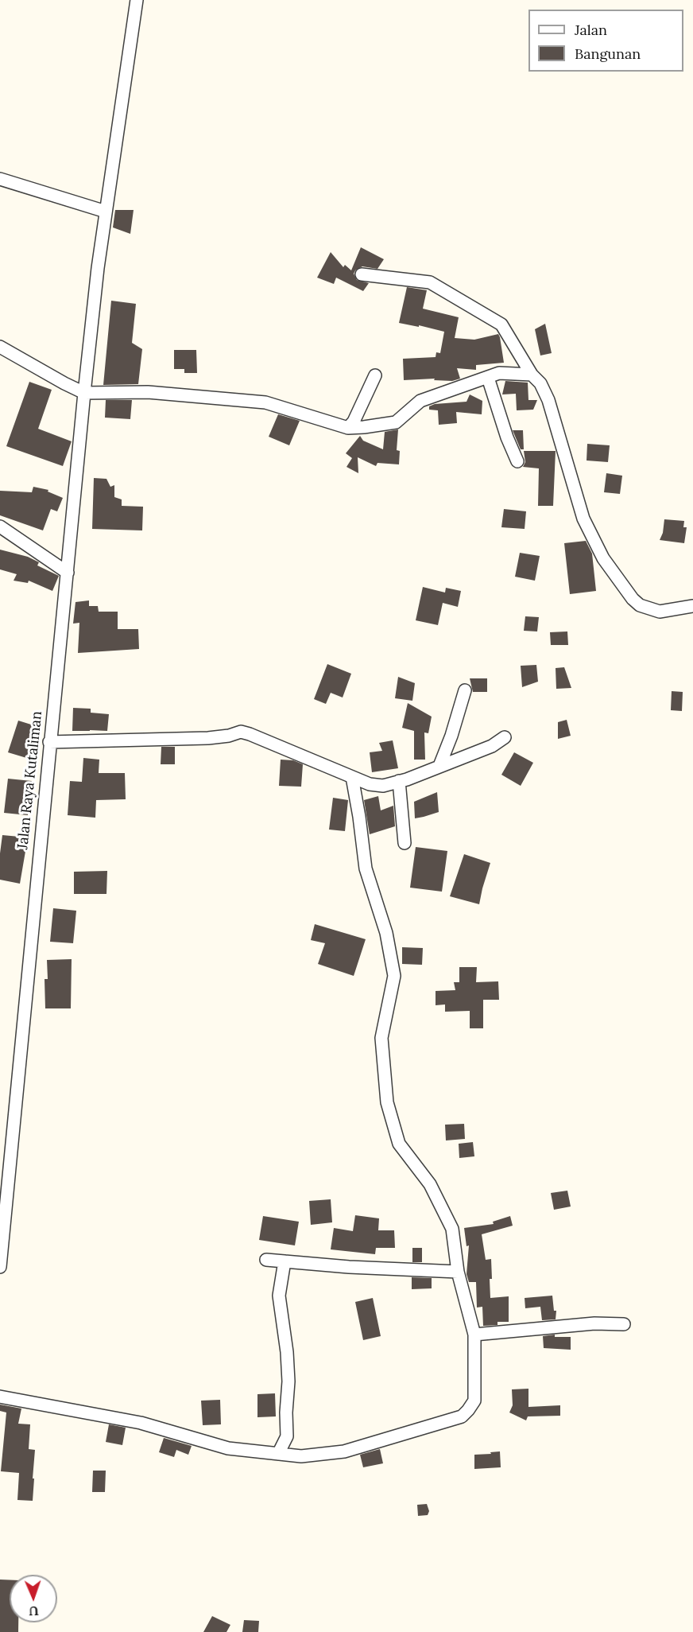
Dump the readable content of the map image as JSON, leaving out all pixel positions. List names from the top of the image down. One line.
{"streets":{"street":["Jalan Raya Kutaliman"]},"legend":["Jalan","Bangunan"],"north":"bottom"}
